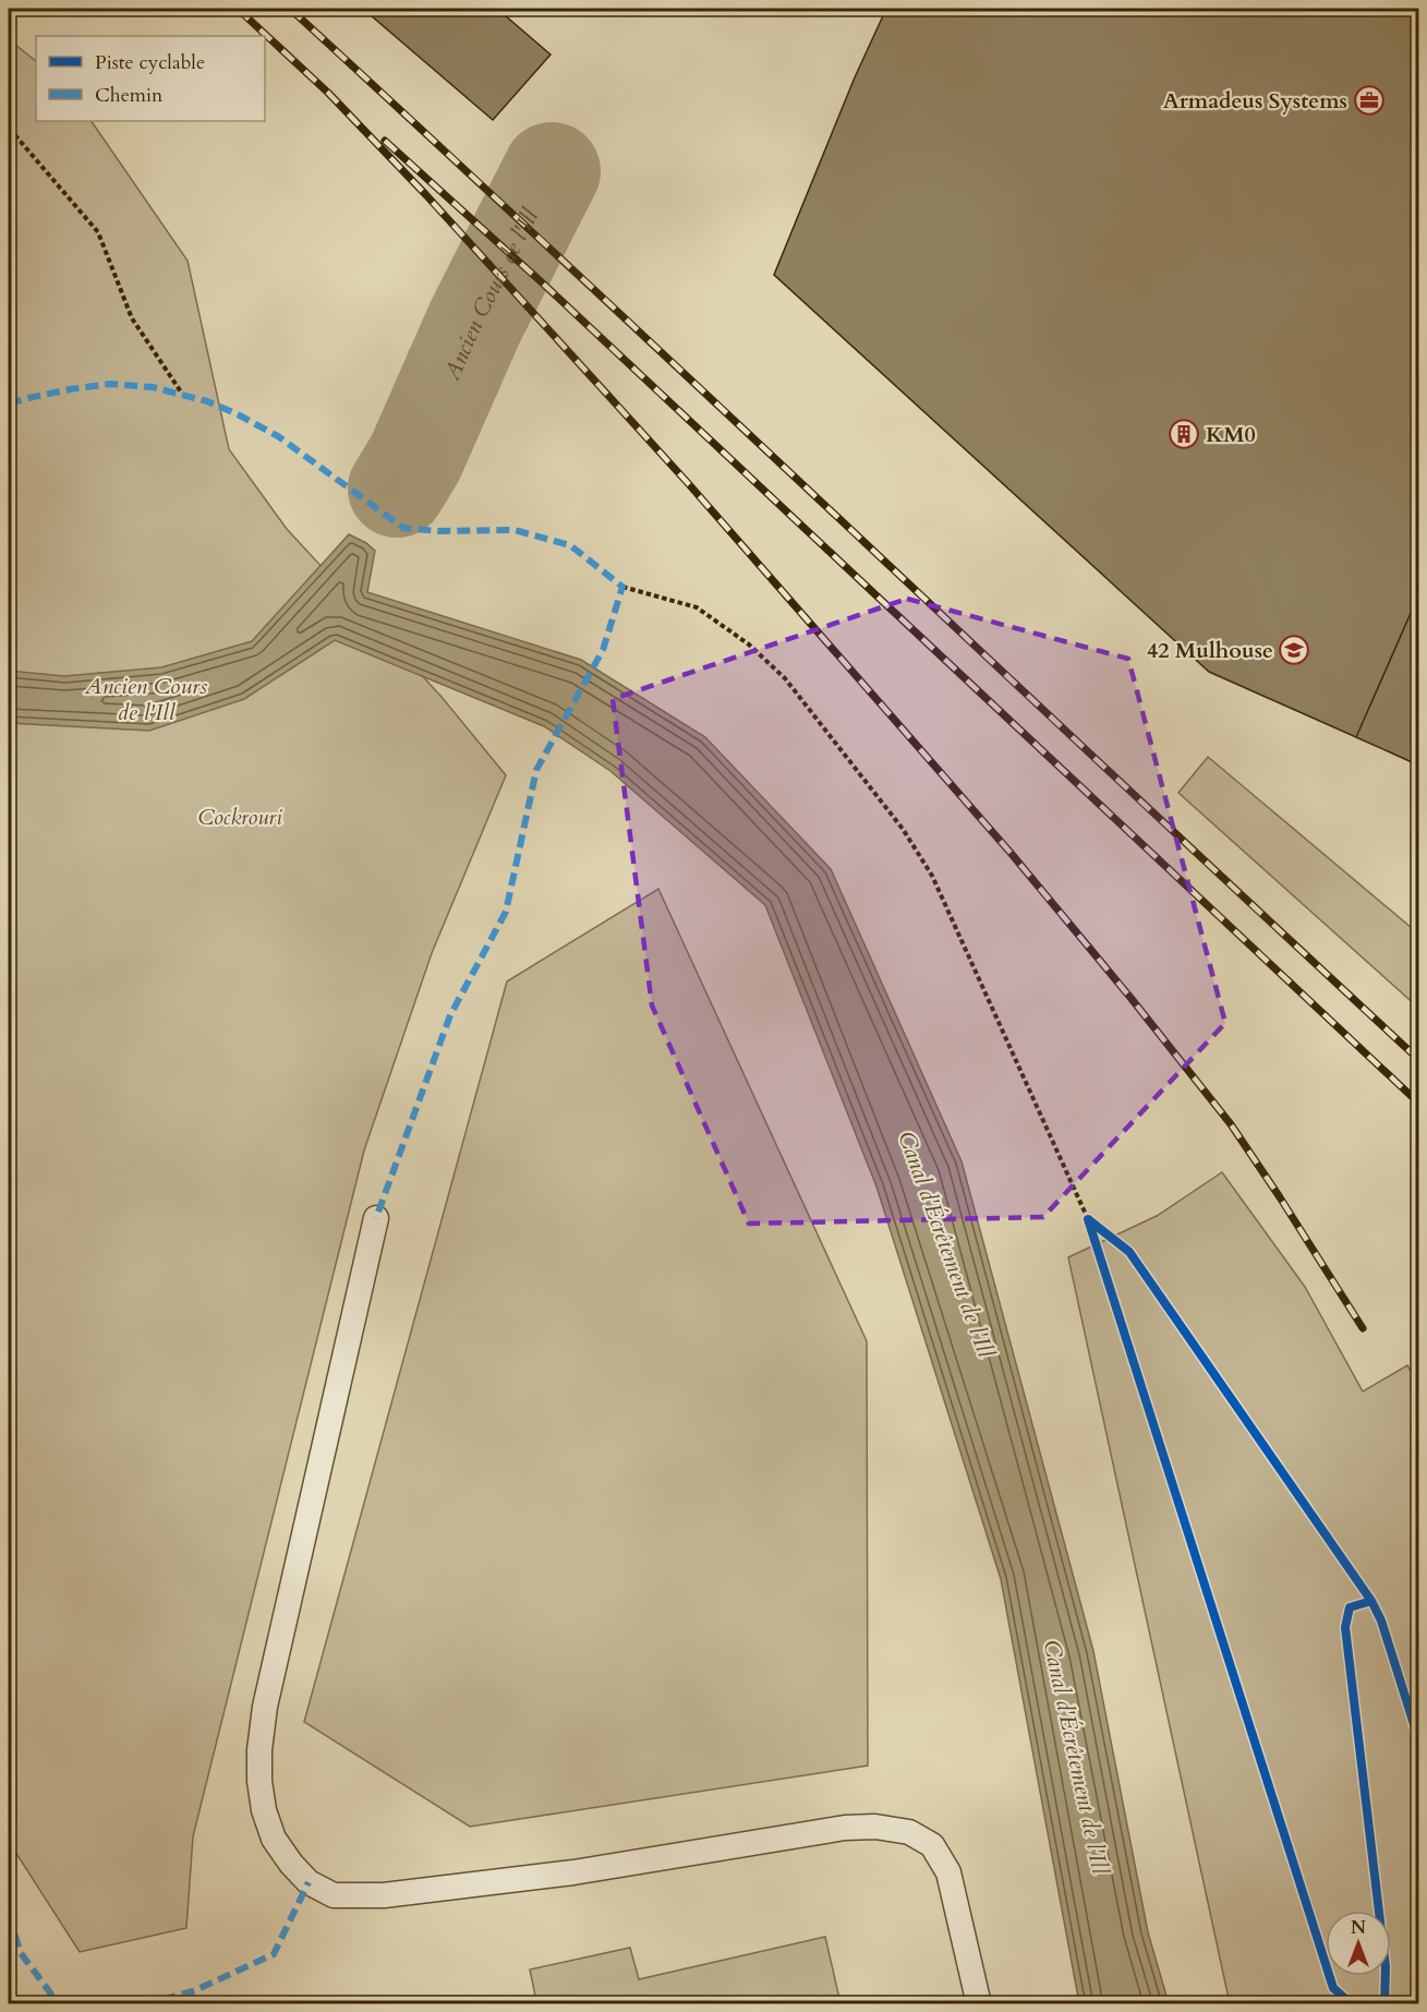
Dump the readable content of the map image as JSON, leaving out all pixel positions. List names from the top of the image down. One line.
{"water":["Ancien Cours de l'Ill","Canal d'Écrêtement de l'Ill"],"parks":["Cockrouri"],"places":{"office":["Armadeus Systems"],"building":["KM0"],"school or university":["42 Mulhouse"]},"legend":["Piste cyclable","Chemin"],"north":"top"}
